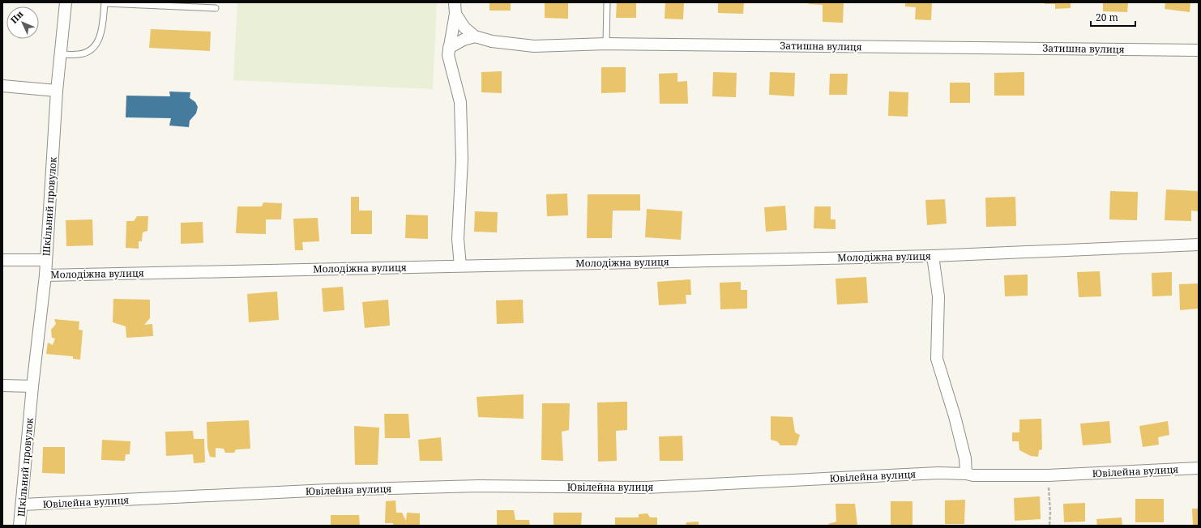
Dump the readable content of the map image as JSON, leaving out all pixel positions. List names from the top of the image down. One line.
{"streets":{"street":["Затишна вулиця","Шкільний провулок","Молодіжна вулиця","Ювілейна вулиця"]},"crossings":[["Шкільний провулок","Молодіжна вулиця"],["Шкільний провулок","Ювілейна вулиця"]],"scale_bar":"20 m","north":"top left"}
